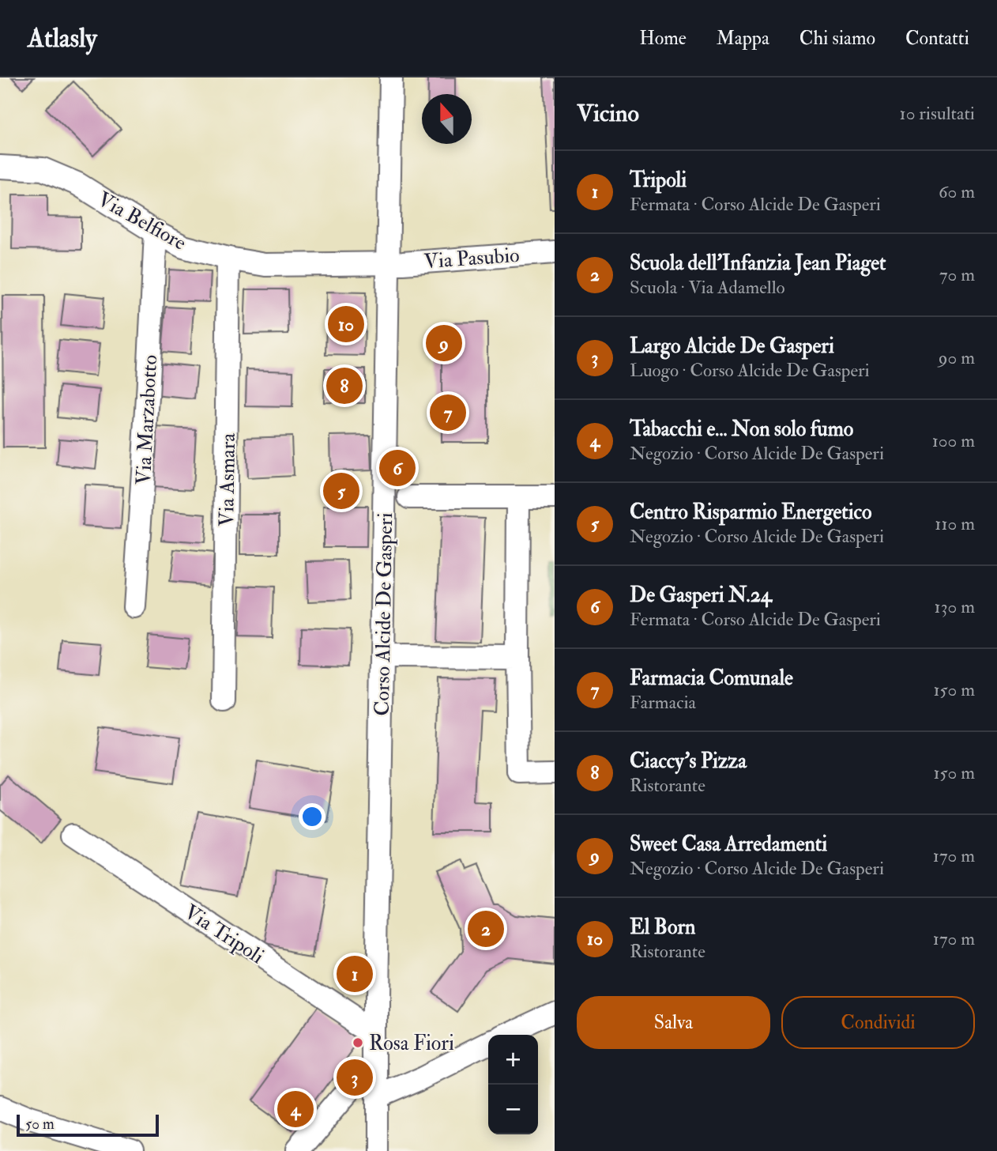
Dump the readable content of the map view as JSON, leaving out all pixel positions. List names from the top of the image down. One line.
{"streets":{"street":["Via Belfiore","Via Pasubio","Via Marzabotto","Via Asmara","Corso Alcide De Gasperi","Via Tripoli"]},"crossings":[["Via Belfiore","Via Pasubio"],["Via Belfiore","Via Marzabotto"],["Via Belfiore","Via Asmara"],["Via Belfiore","Corso Alcide De Gasperi"],["Via Pasubio","Corso Alcide De Gasperi"],["Corso Alcide De Gasperi","Via Tripoli"]],"places":["Rosa Fiori"],"scale_bar":"50 m","north":"top","page":{"header":"Atlasly","nav":["Home","Mappa","Chi siamo","Contatti"],"heading":["Vicino","10 risultati"],"list":[{"mark":"1","name":"Tripoli","note":"Fermata · Corso Alcide De Gasperi","value":"60 m"},{"mark":"2","name":"Scuola dell’Infanzia Jean Piaget","note":"Scuola · Via Adamello","value":"70 m"},{"mark":"3","name":"Largo Alcide De Gasperi","note":"Luogo · Corso Alcide De Gasperi","value":"90 m"},{"mark":"4","name":"Tabacchi e... Non solo fumo","note":"Negozio · Corso Alcide De Gasperi","value":"100 m"},{"mark":"5","name":"Centro Risparmio Energetico","note":"Negozio · Corso Alcide De Gasperi","value":"110 m"},{"mark":"6","name":"De Gasperi N.24","note":"Fermata · Corso Alcide De Gasperi","value":"130 m"},{"mark":"7","name":"Farmacia Comunale","note":"Farmacia","value":"150 m"},{"mark":"8","name":"Ciaccy's Pizza","note":"Ristorante","value":"150 m"},{"mark":"9","name":"Sweet Casa Arredamenti","note":"Negozio · Corso Alcide De Gasperi","value":"170 m"},{"mark":"10","name":"El Born","note":"Ristorante","value":"170 m"}],"pins":["10","9","8","7","6","5","2","1","3","4"],"buttons":["Salva","Condividi"],"map_buttons":["+","−"],"scale":"50 m"}}
